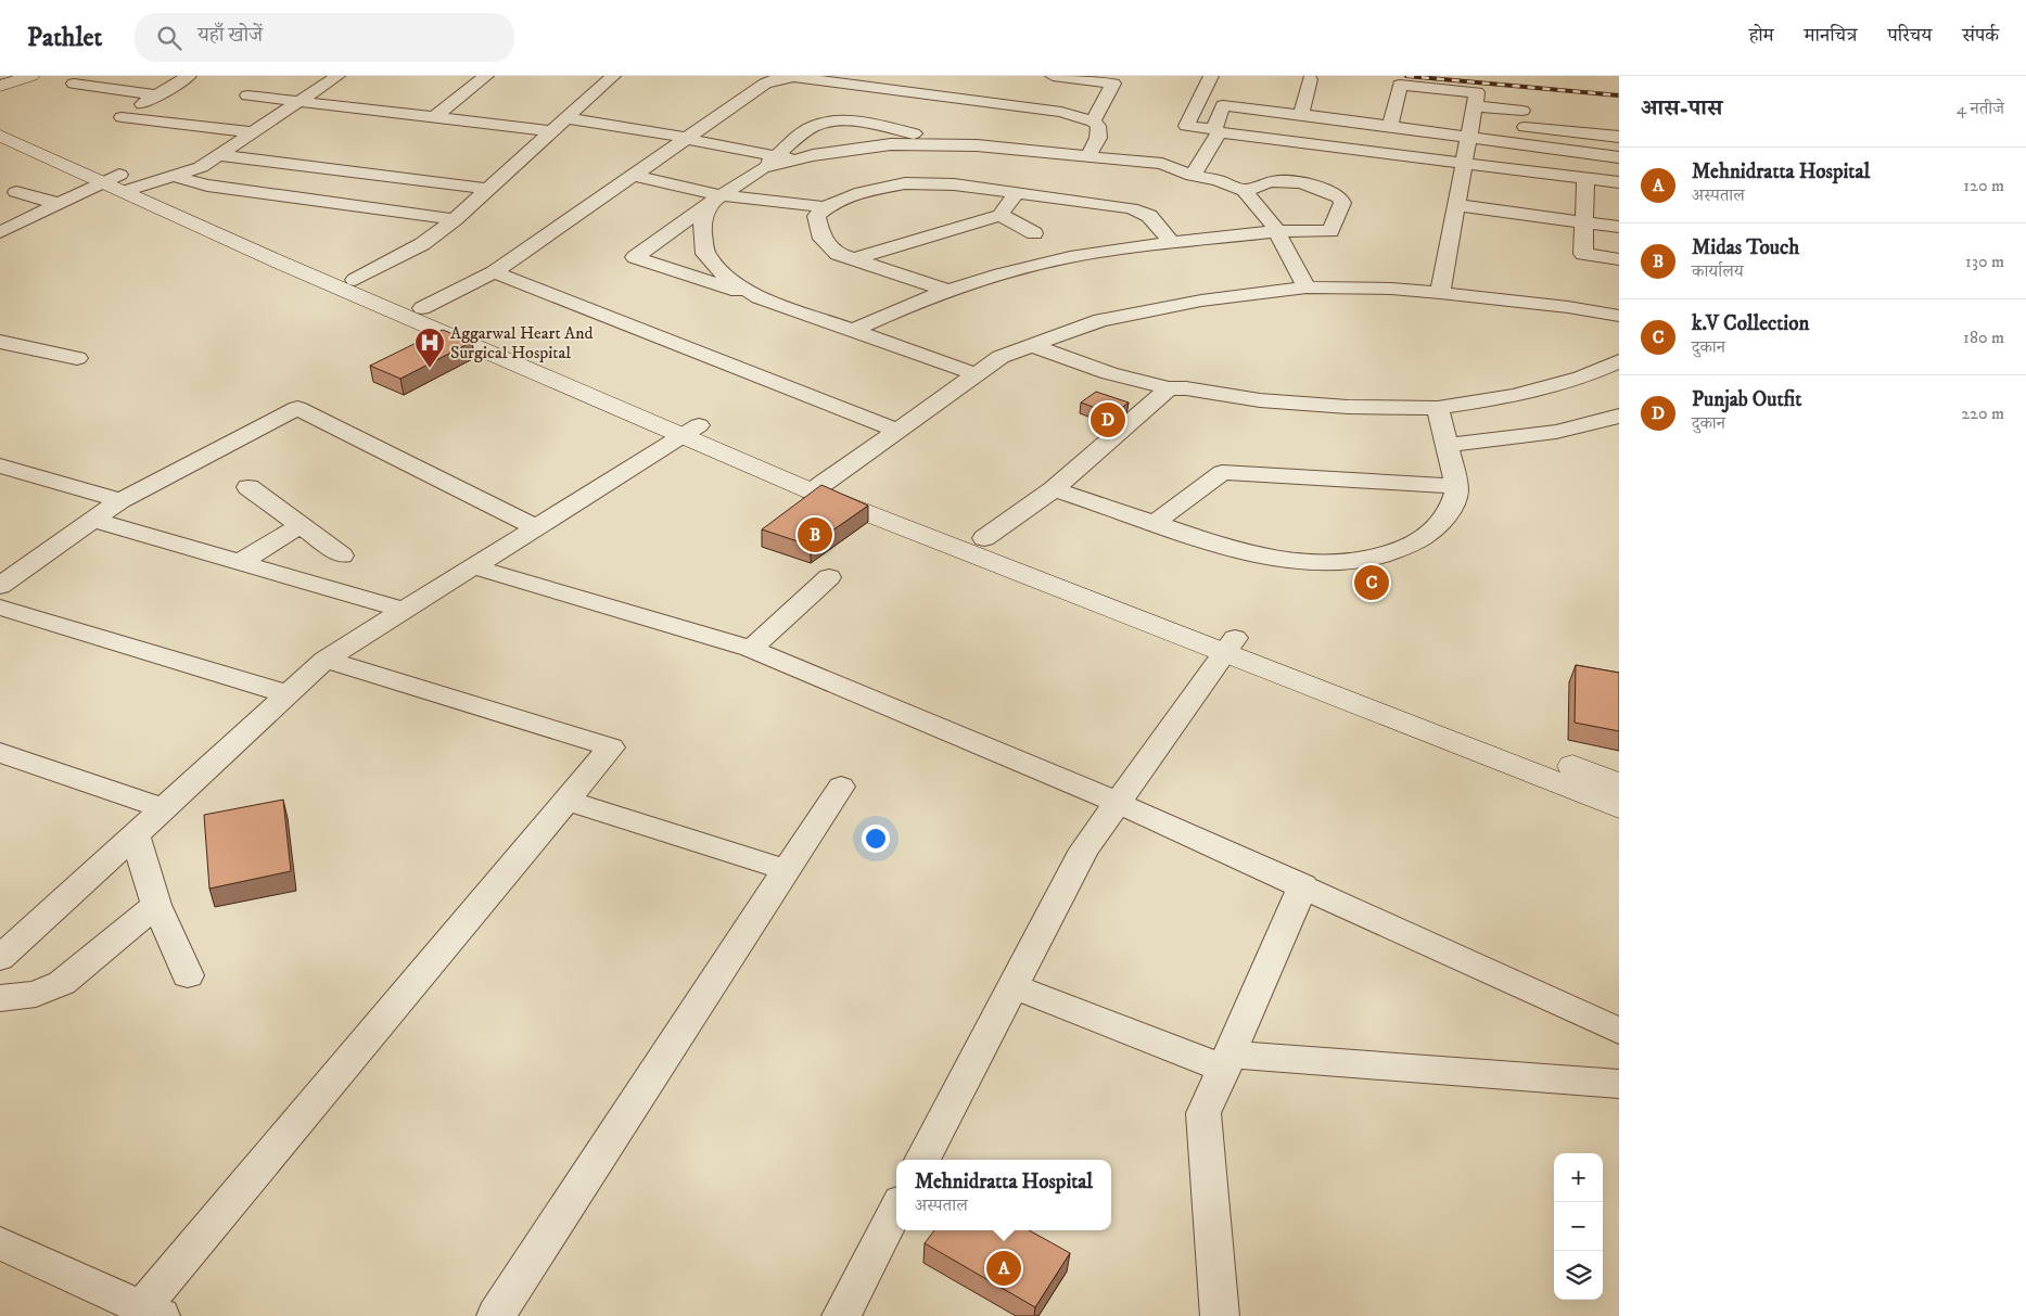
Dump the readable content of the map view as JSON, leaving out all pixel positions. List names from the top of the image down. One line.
{"places":{"hospital":["Aggarwal Heart And Surgical Hospital"]},"page":{"header":"Pathlet","search":"यहाँ खोजें","nav":["होम","मानचित्र","परिचय","संपर्क"],"heading":["आस-पास","4 नतीजे"],"list":[{"mark":"A","name":"Mehnidratta Hospital","note":"अस्पताल","value":"120 m"},{"mark":"B","name":"Midas Touch","note":"कार्यालय","value":"130 m"},{"mark":"C","name":"k.V Collection","note":"दुकान","value":"180 m"},{"mark":"D","name":"Punjab Outfit","note":"दुकान","value":"220 m"}],"pins":["D","B","C","A"],"map_buttons":["+","−"],"popup":["Mehnidratta Hospital","अस्पताल"]}}
